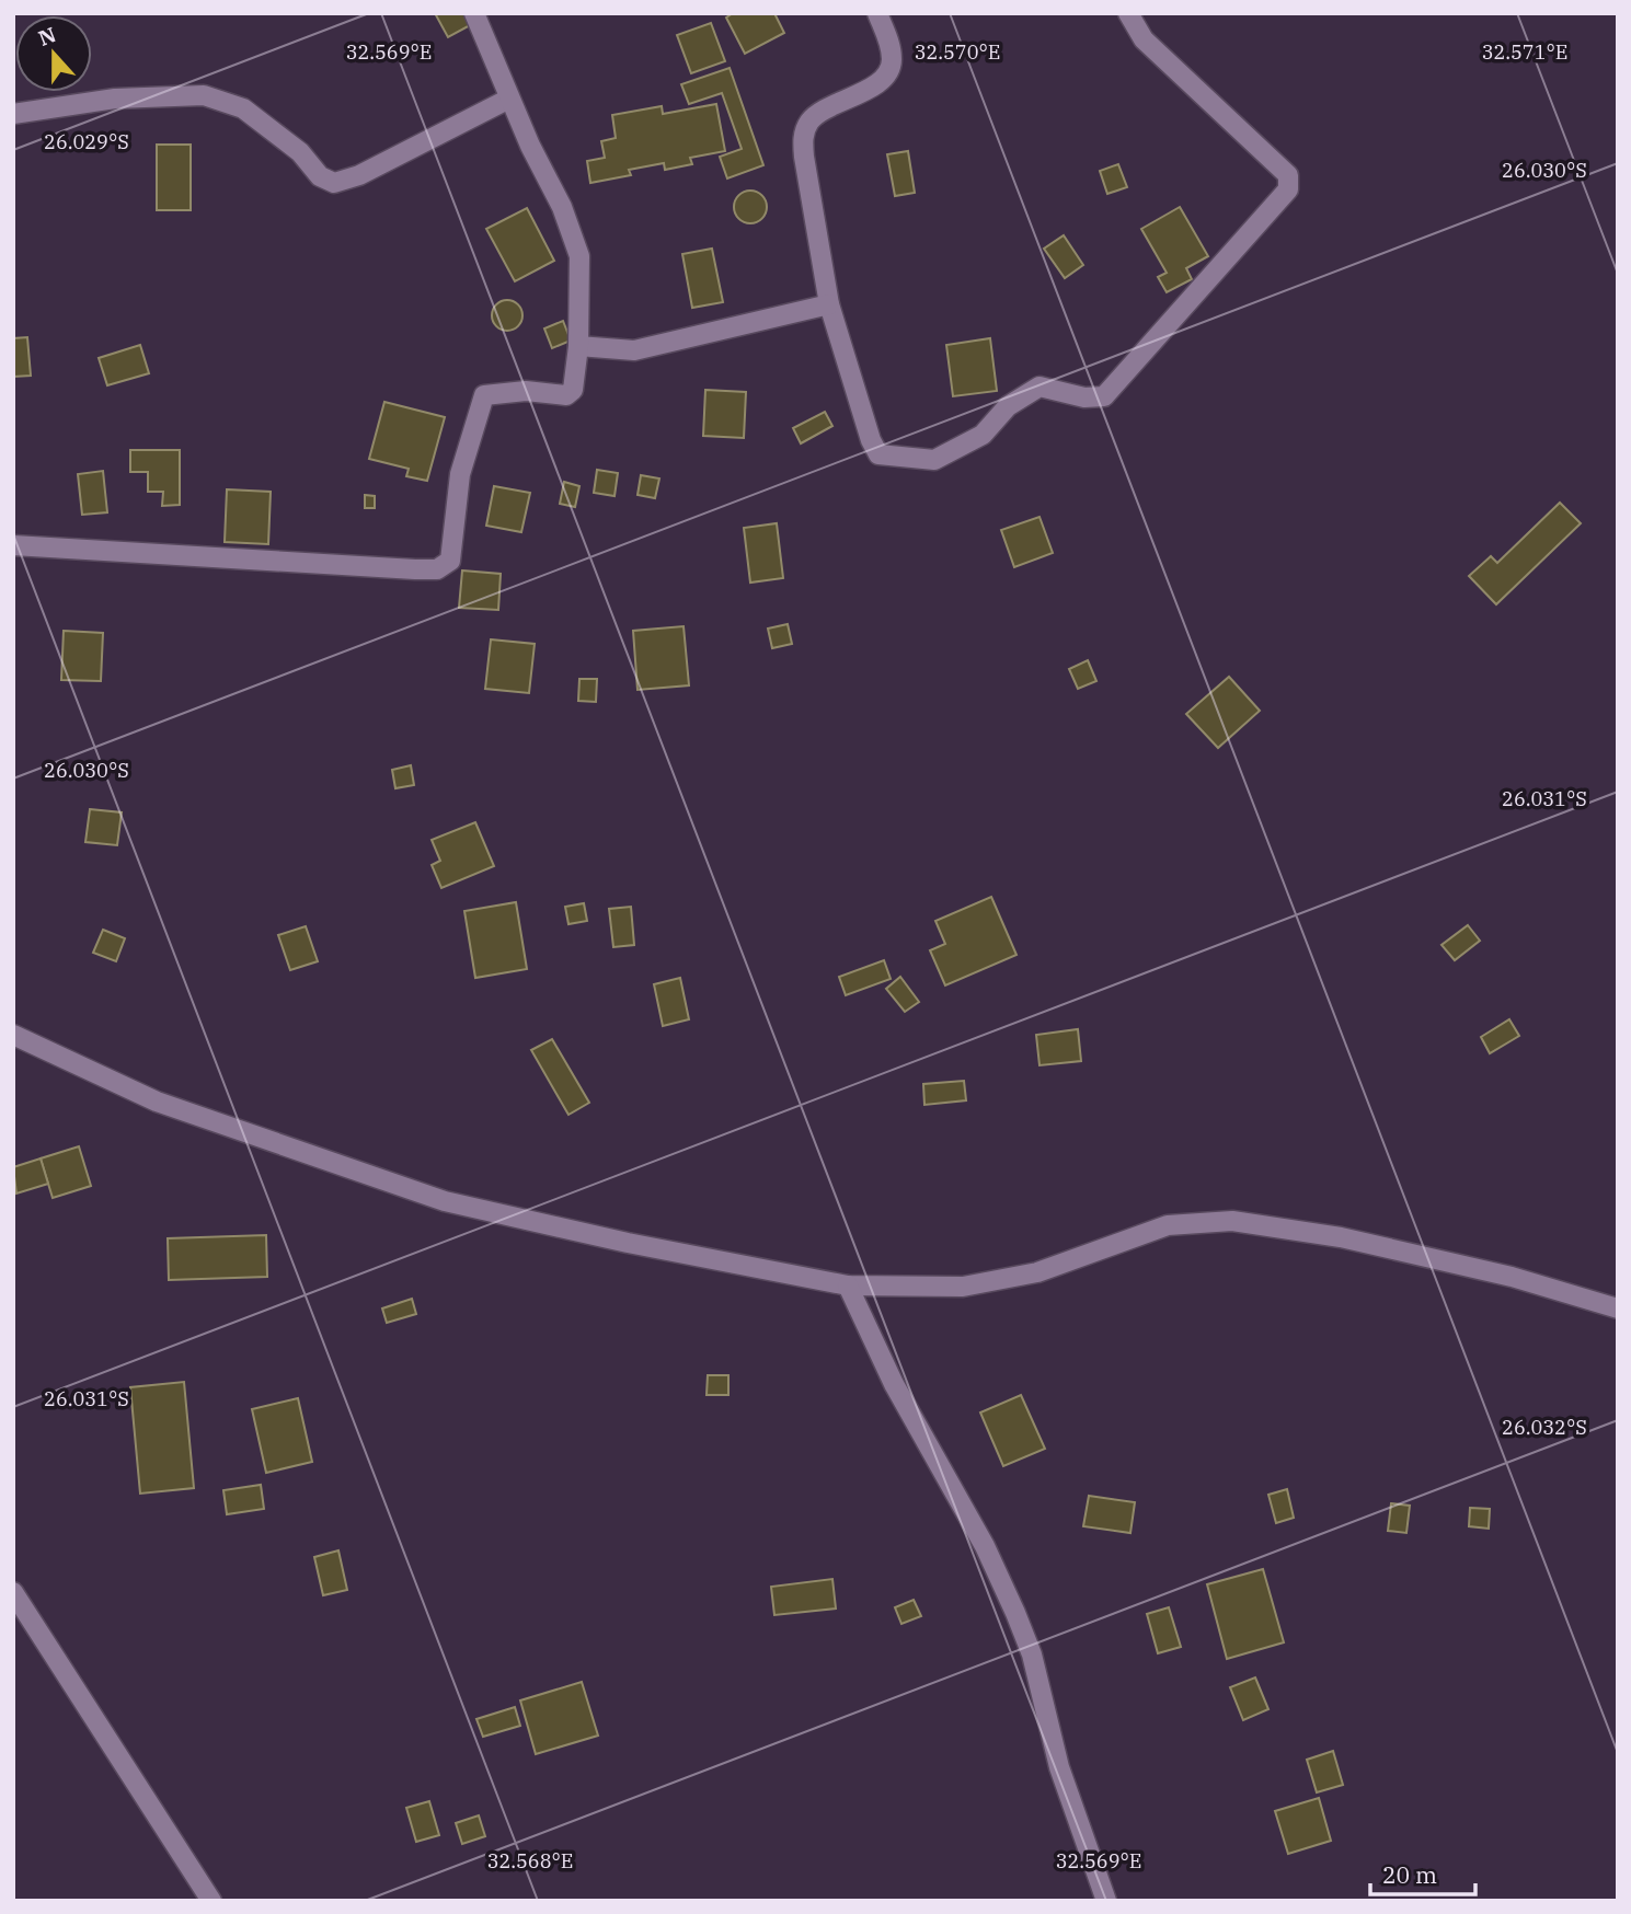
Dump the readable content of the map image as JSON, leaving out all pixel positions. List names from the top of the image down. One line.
{"scale_bar":"20 m","north":"top","coordinates":["32.569°E","32.570°E","32.571°E","26.029°S","26.030°S","26.031°S","26.032°S","32.568°E"]}
